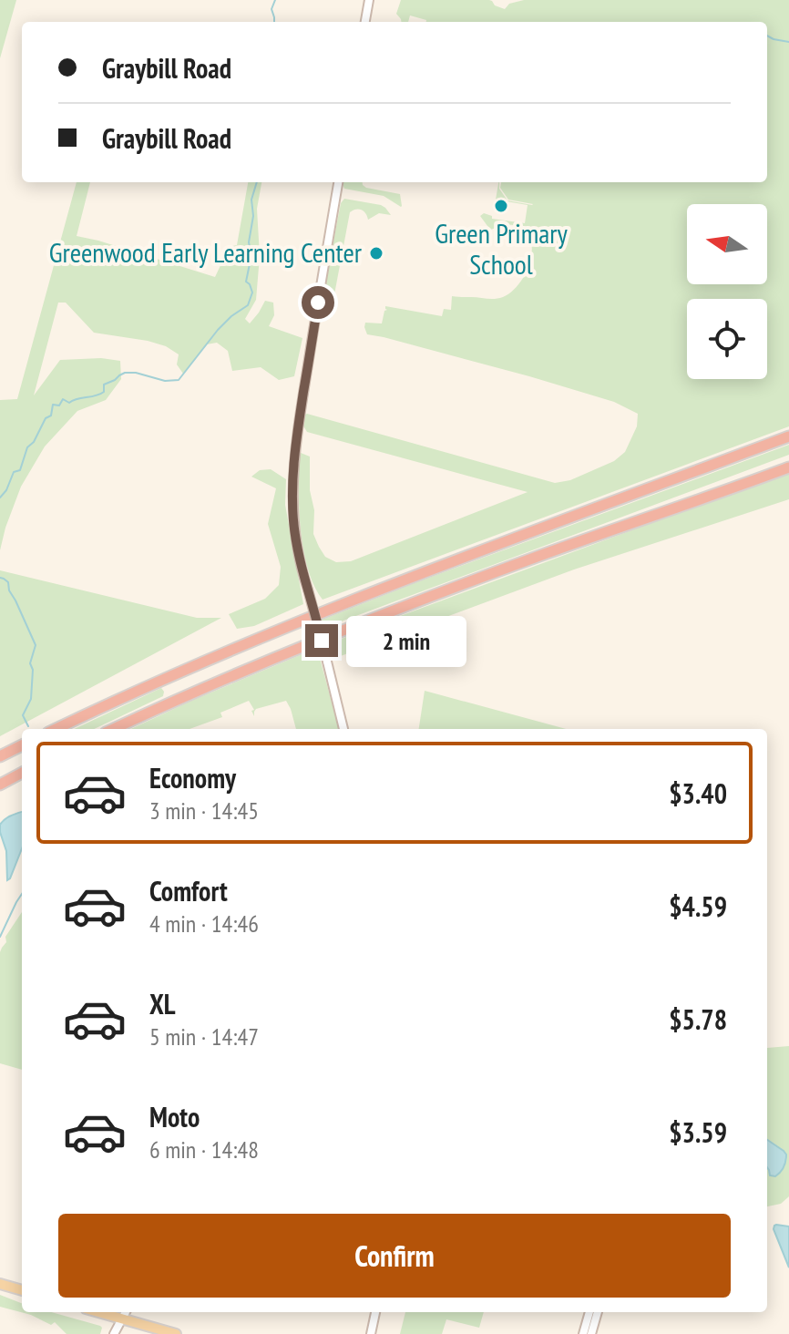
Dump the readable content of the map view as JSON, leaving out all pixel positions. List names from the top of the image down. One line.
{"places":["Green Primary School","Greenwood Early Learning Center"],"north":"left","page":{"banner":["Graybill Road","Graybill Road"],"bubble":"2 min","list":[{"name":"Economy","note":"3 min · 14:45","value":"$3.40"},{"name":"Comfort","note":"4 min · 14:46","value":"$4.59"},{"name":"XL","note":"5 min · 14:47","value":"$5.78"},{"name":"Moto","note":"6 min · 14:48","value":"$3.59"}],"buttons":"Confirm"}}
